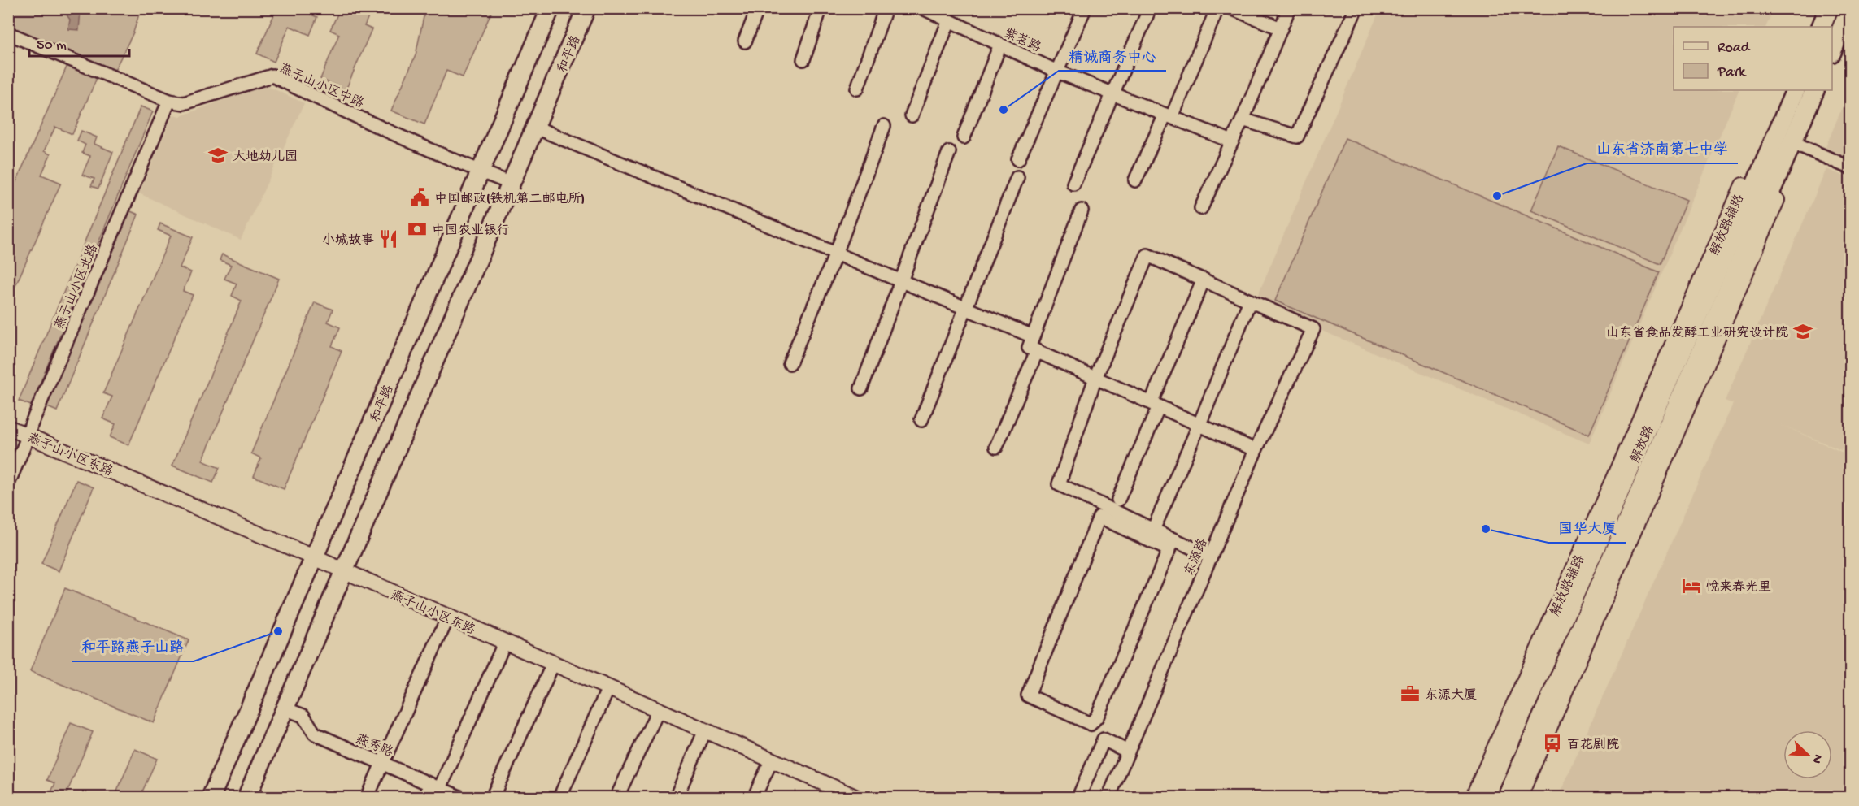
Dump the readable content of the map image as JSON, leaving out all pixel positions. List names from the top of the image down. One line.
{"streets":{"main road":["和平路","解放路"],"street":["紫茗路","燕子山小区中路","解放路辅路","燕子山小区北路","燕子山小区东路","东源路","燕秀路"]},"crossings":[["和平路","燕子山小区中路"],["和平路","燕子山小区东路"],["和平路","燕秀路"],["燕子山小区中路","燕子山小区北路"],["解放路辅路","解放路"],["燕子山小区北路","燕子山小区东路"]],"places":{"other":["精诚商务中心","山东省济南第七中学","国华大厦","和平路燕子山路"],"school or university":["大地幼儿园","山东省食品发酵工业研究设计院"],"public building":["中国邮政(铁机第二邮电所)"],"bank":["中国农业银行"],"restaurant":["小城故事"],"hotel":["悦来春光里"],"office":["东源大厦"],"bus stop":["百花剧院"]},"legend":["Road","Park"],"scale_bar":"50 m","north":"bottom right"}
